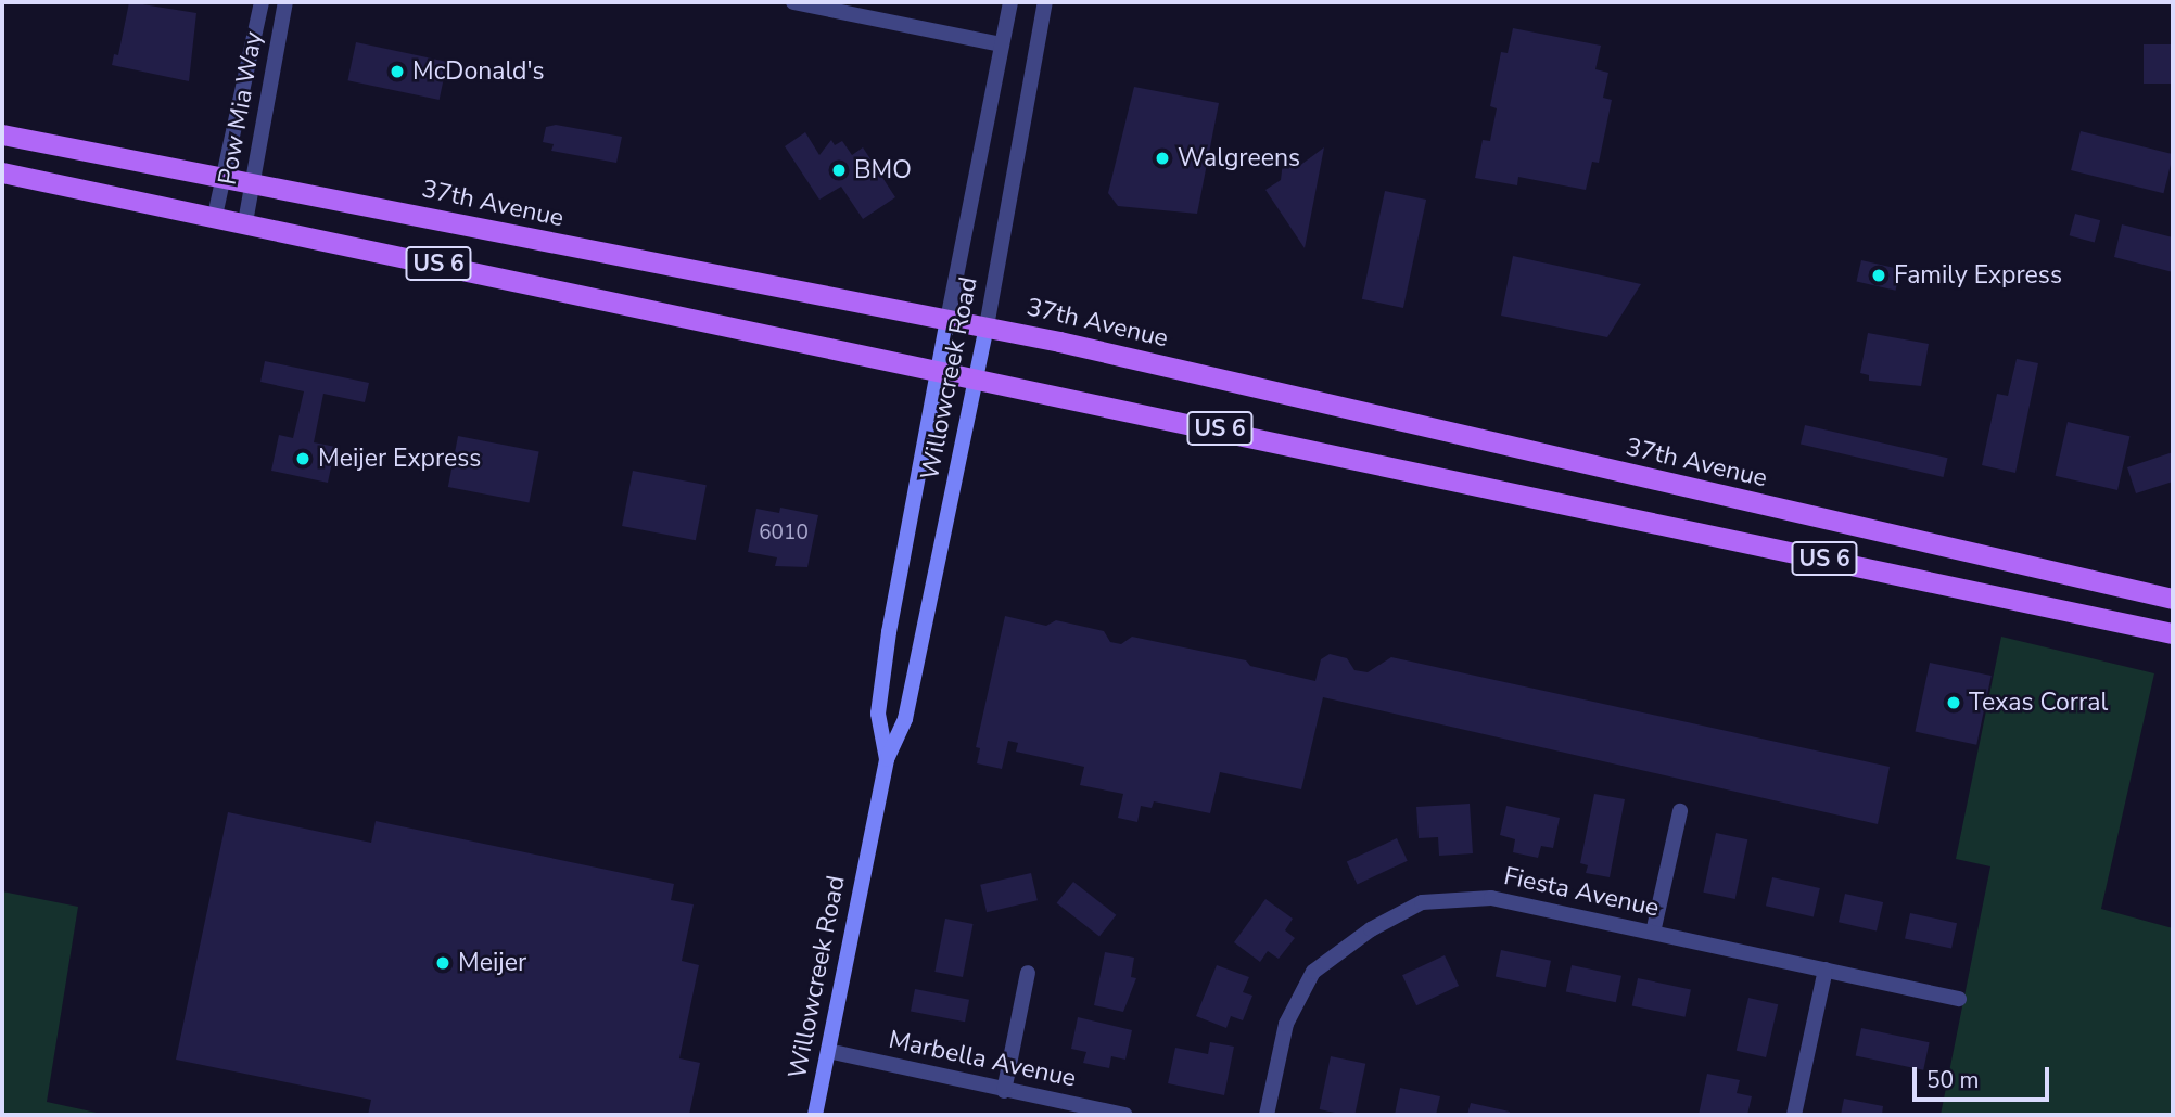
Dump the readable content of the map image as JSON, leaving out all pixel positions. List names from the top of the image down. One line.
{"streets":{"main road":["37th Avenue","US 6","Willowcreek Road"],"street":["Pow Mia Way","Fiesta Avenue","Marbella Avenue"]},"crossings":[["Pow Mia Way","37th Avenue"],["Pow Mia Way","US 6"],["37th Avenue","Willowcreek Road"],["US 6","Willowcreek Road"],["Willowcreek Road","Marbella Avenue"]],"places":["McDonald's","Walgreens","BMO","Family Express","Meijer Express","Texas Corral","Meijer"],"house_numbers":["6010"],"scale_bar":"50 m"}
